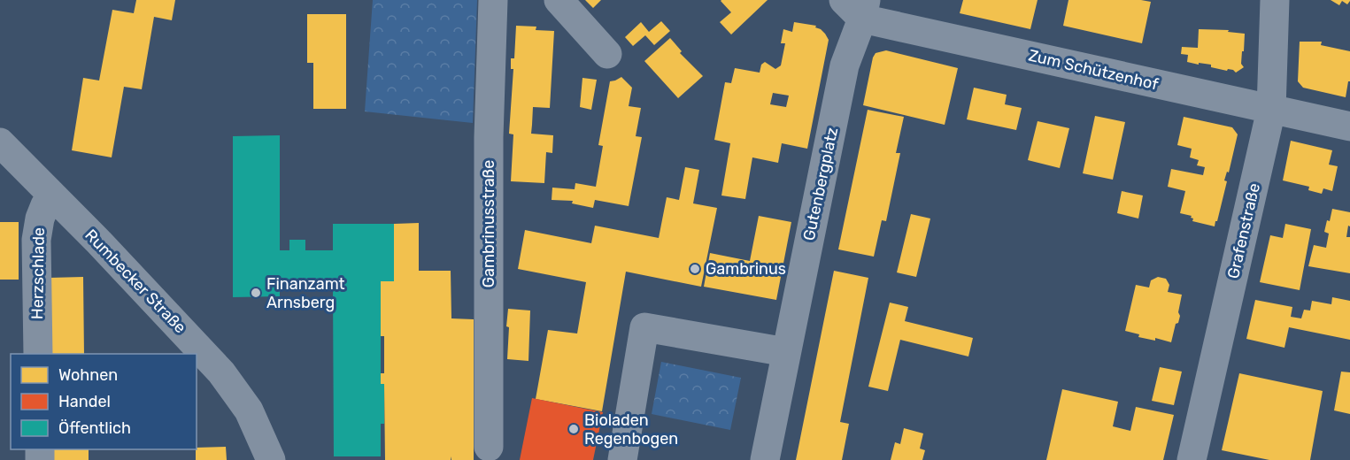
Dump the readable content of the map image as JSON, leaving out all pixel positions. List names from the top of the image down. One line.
{"streets":{"street":["Zum Schützenhof","Gutenbergplatz","Gambrinusstraße","Grafenstraße","Herzschlade","Rumbecker Straße"]},"crossings":[["Zum Schützenhof","Gutenbergplatz"],["Zum Schützenhof","Grafenstraße"],["Herzschlade","Rumbecker Straße"]],"places":["Gambrinus","Finanzamt Arnsberg","Bioladen Regenbogen"],"legend":["Wohnen","Handel","Öffentlich"]}
